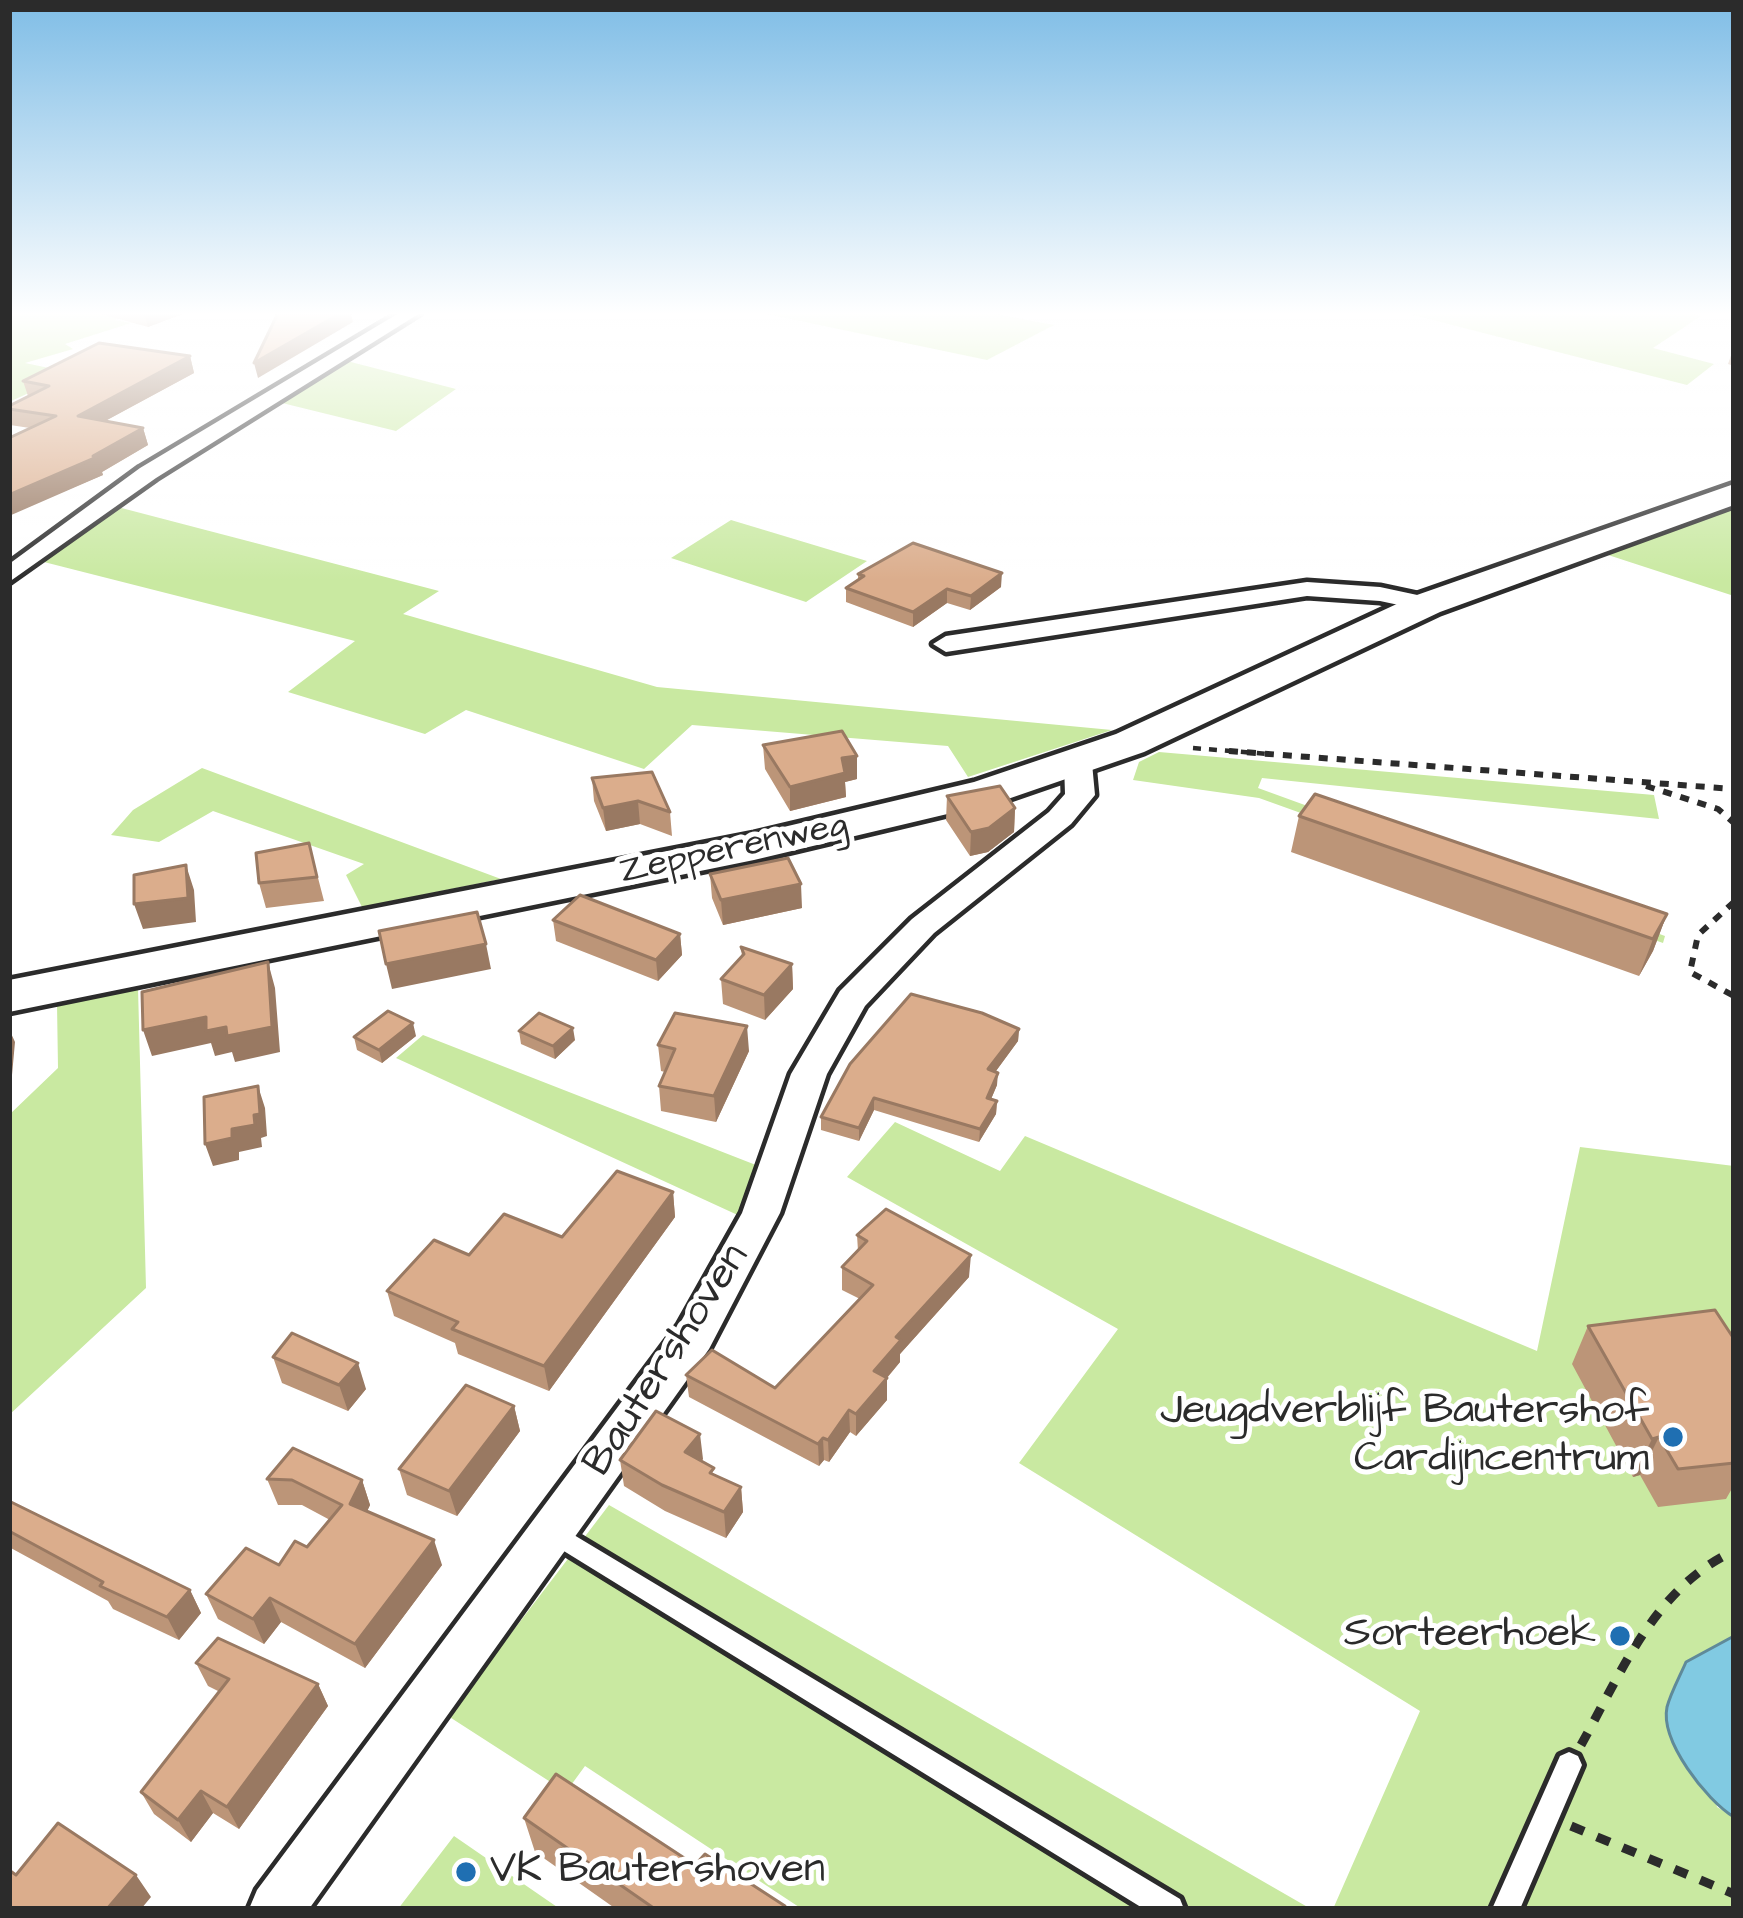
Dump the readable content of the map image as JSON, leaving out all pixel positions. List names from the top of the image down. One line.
{"streets":{"street":["Zepperenweg","Bautershoven"]},"crossings":[["Zepperenweg","Bautershoven"]],"places":["Jeugdverblijf Bautershof Cardijncentrum","Sorteerhoek","VK Bautershoven"]}
